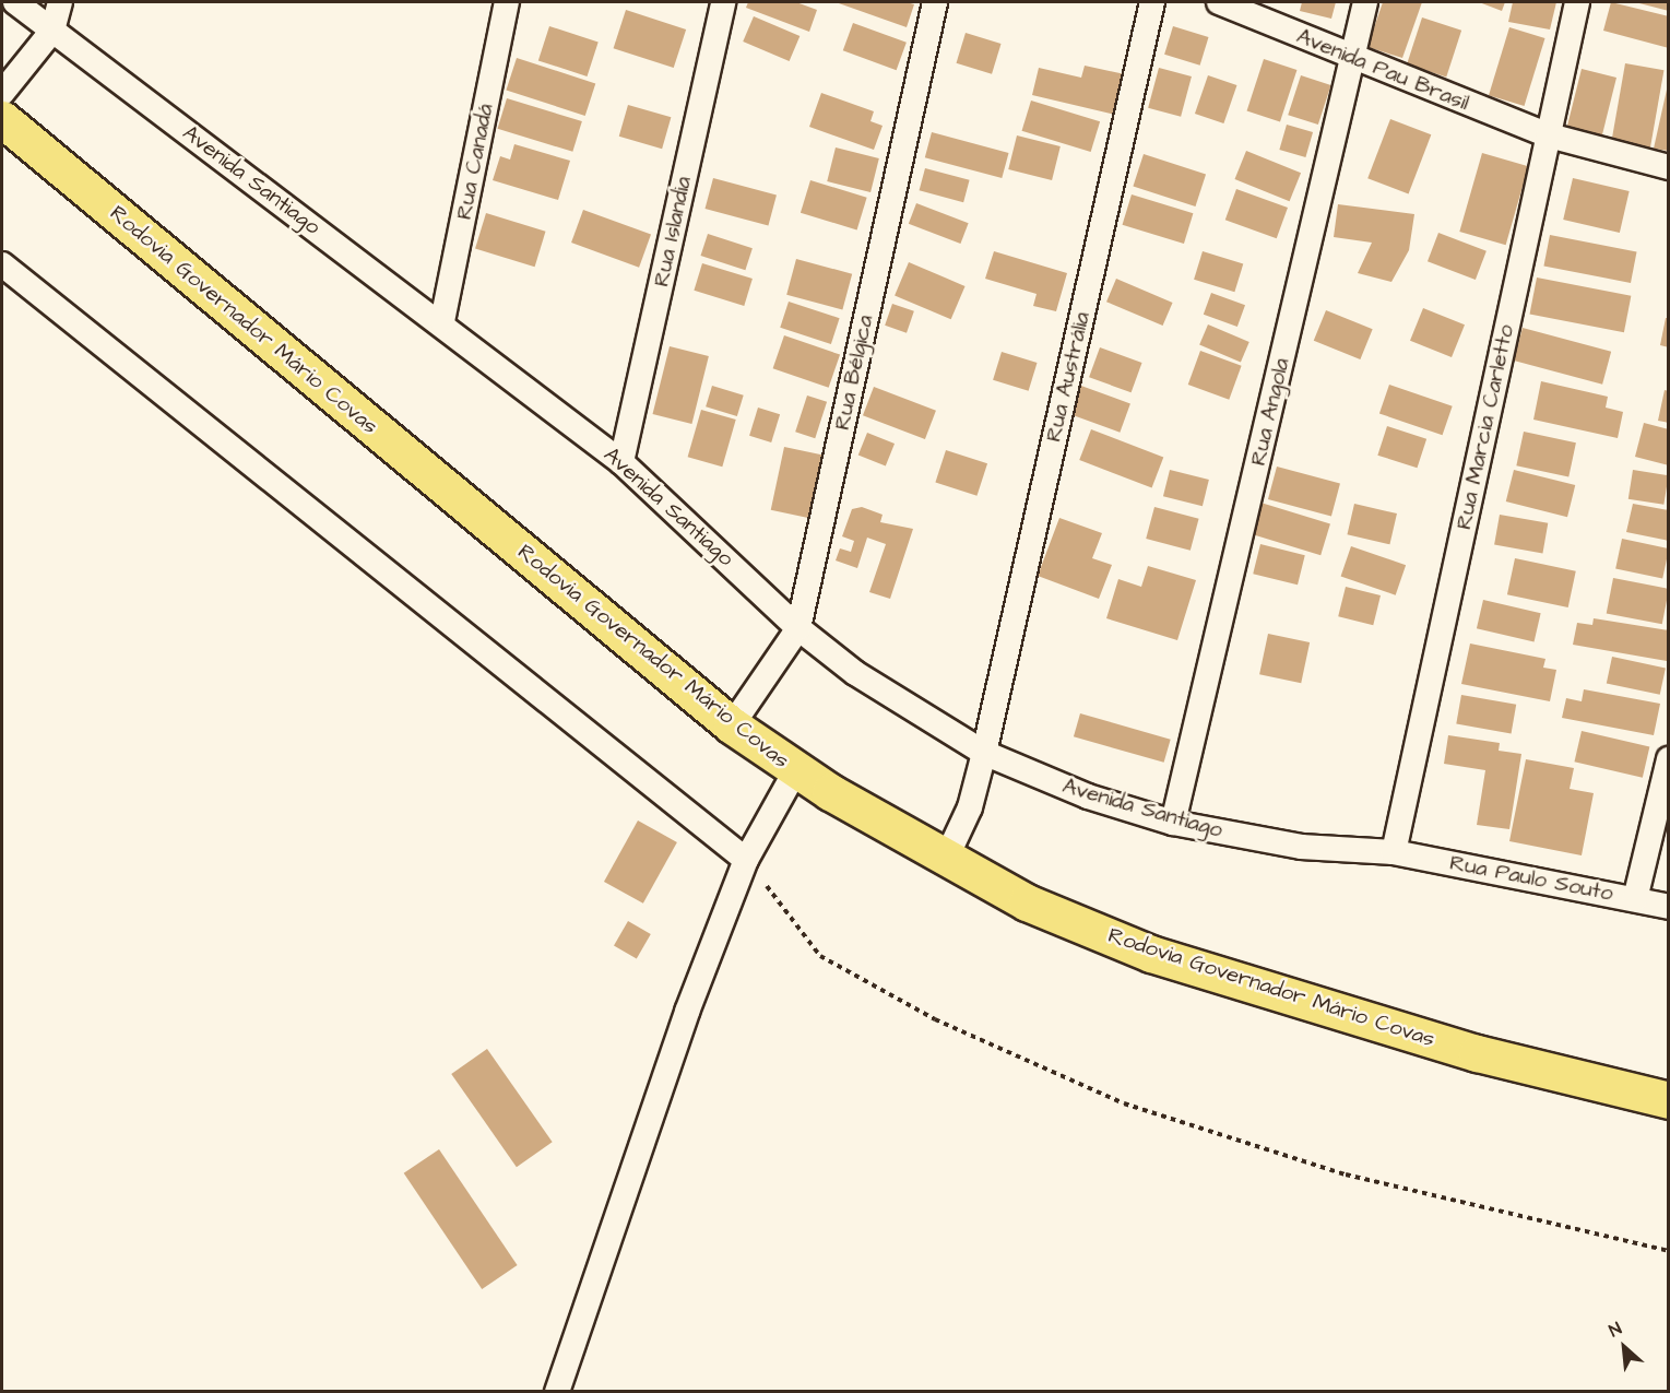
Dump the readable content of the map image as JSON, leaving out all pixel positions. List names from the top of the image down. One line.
{"streets":{"highway":["Rodovia Governador Mário Covas"],"street":["Avenida Pau Brasil","Rua Canadá","Avenida Santiago","Rua Islandia","Rua Bélgica","Rua Austrália","Rua Angola","Rua Marcia Carletto","Rua Paulo Souto"]},"crossings":[["Avenida Pau Brasil","Rua Angola"],["Avenida Pau Brasil","Rua Marcia Carletto"],["Rua Canadá","Avenida Santiago"],["Avenida Santiago","Rua Islandia"],["Avenida Santiago","Rua Bélgica"],["Avenida Santiago","Rua Austrália"],["Avenida Santiago","Rua Angola"],["Avenida Santiago","Rua Marcia Carletto"],["Avenida Santiago","Rua Paulo Souto"],["Rodovia Governador Mário Covas","Rua Bélgica"],["Rodovia Governador Mário Covas","Rua Austrália"],["Rua Marcia Carletto","Rua Paulo Souto"]],"north":"top left"}
